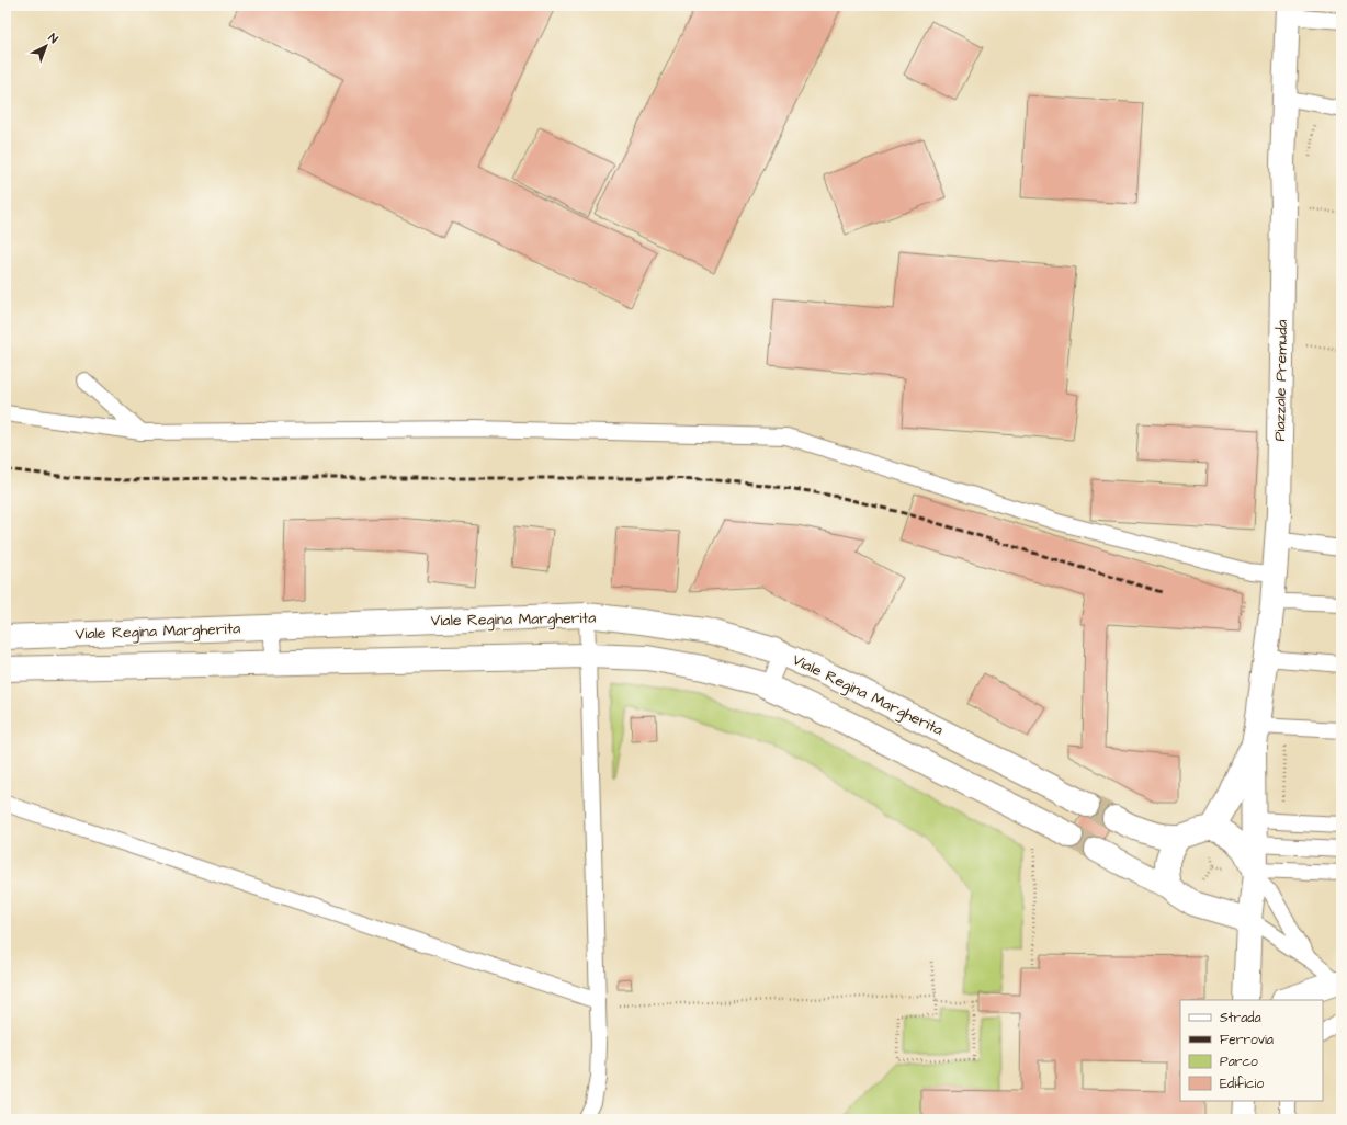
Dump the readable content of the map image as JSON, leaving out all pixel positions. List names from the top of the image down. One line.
{"streets":{"street":["Piazzale Premuda","Viale Regina Margherita"]},"legend":["Strada","Ferrovia","Parco","Edificio"],"north":"top right"}
